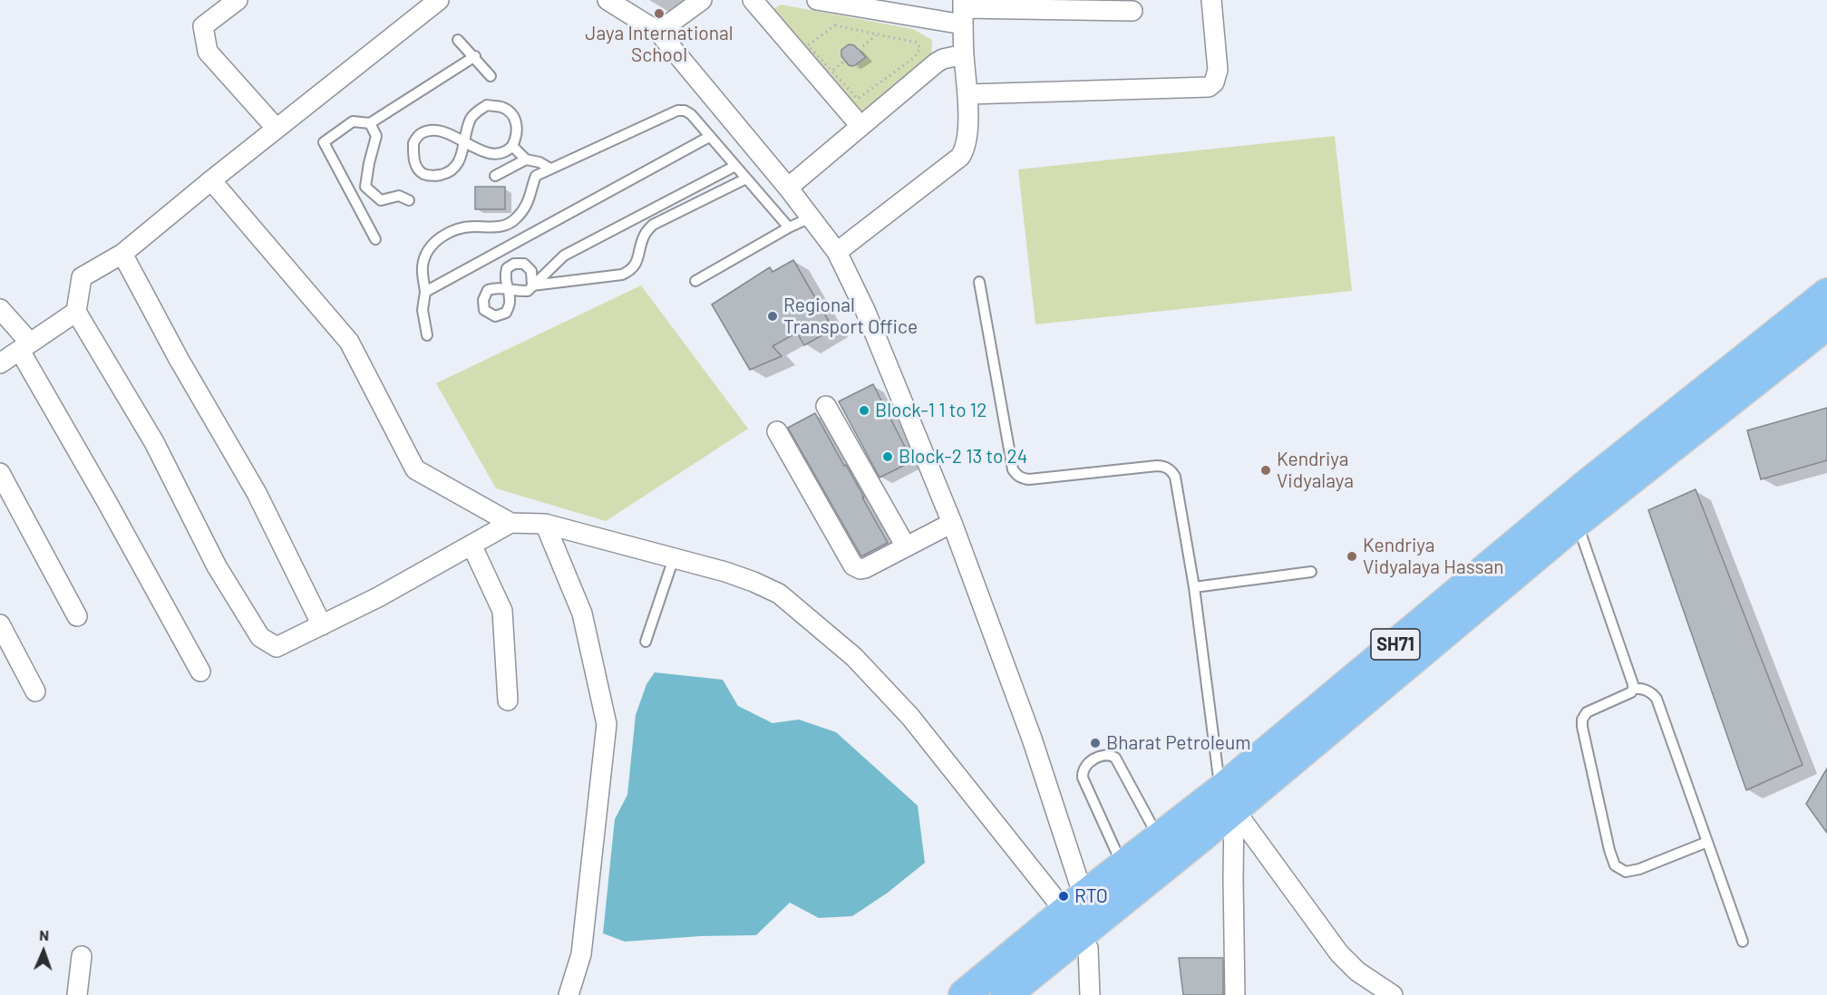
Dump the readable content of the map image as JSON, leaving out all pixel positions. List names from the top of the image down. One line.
{"streets":{"main road":["SH71"]},"places":["Jaya International School","Regional Transport Office","Block-1 1 to 12","Block-2 13 to 24","Kendriya Vidyalaya","Kendriya Vidyalaya Hassan","Bharat Petroleum","RTO"],"north":"top"}
